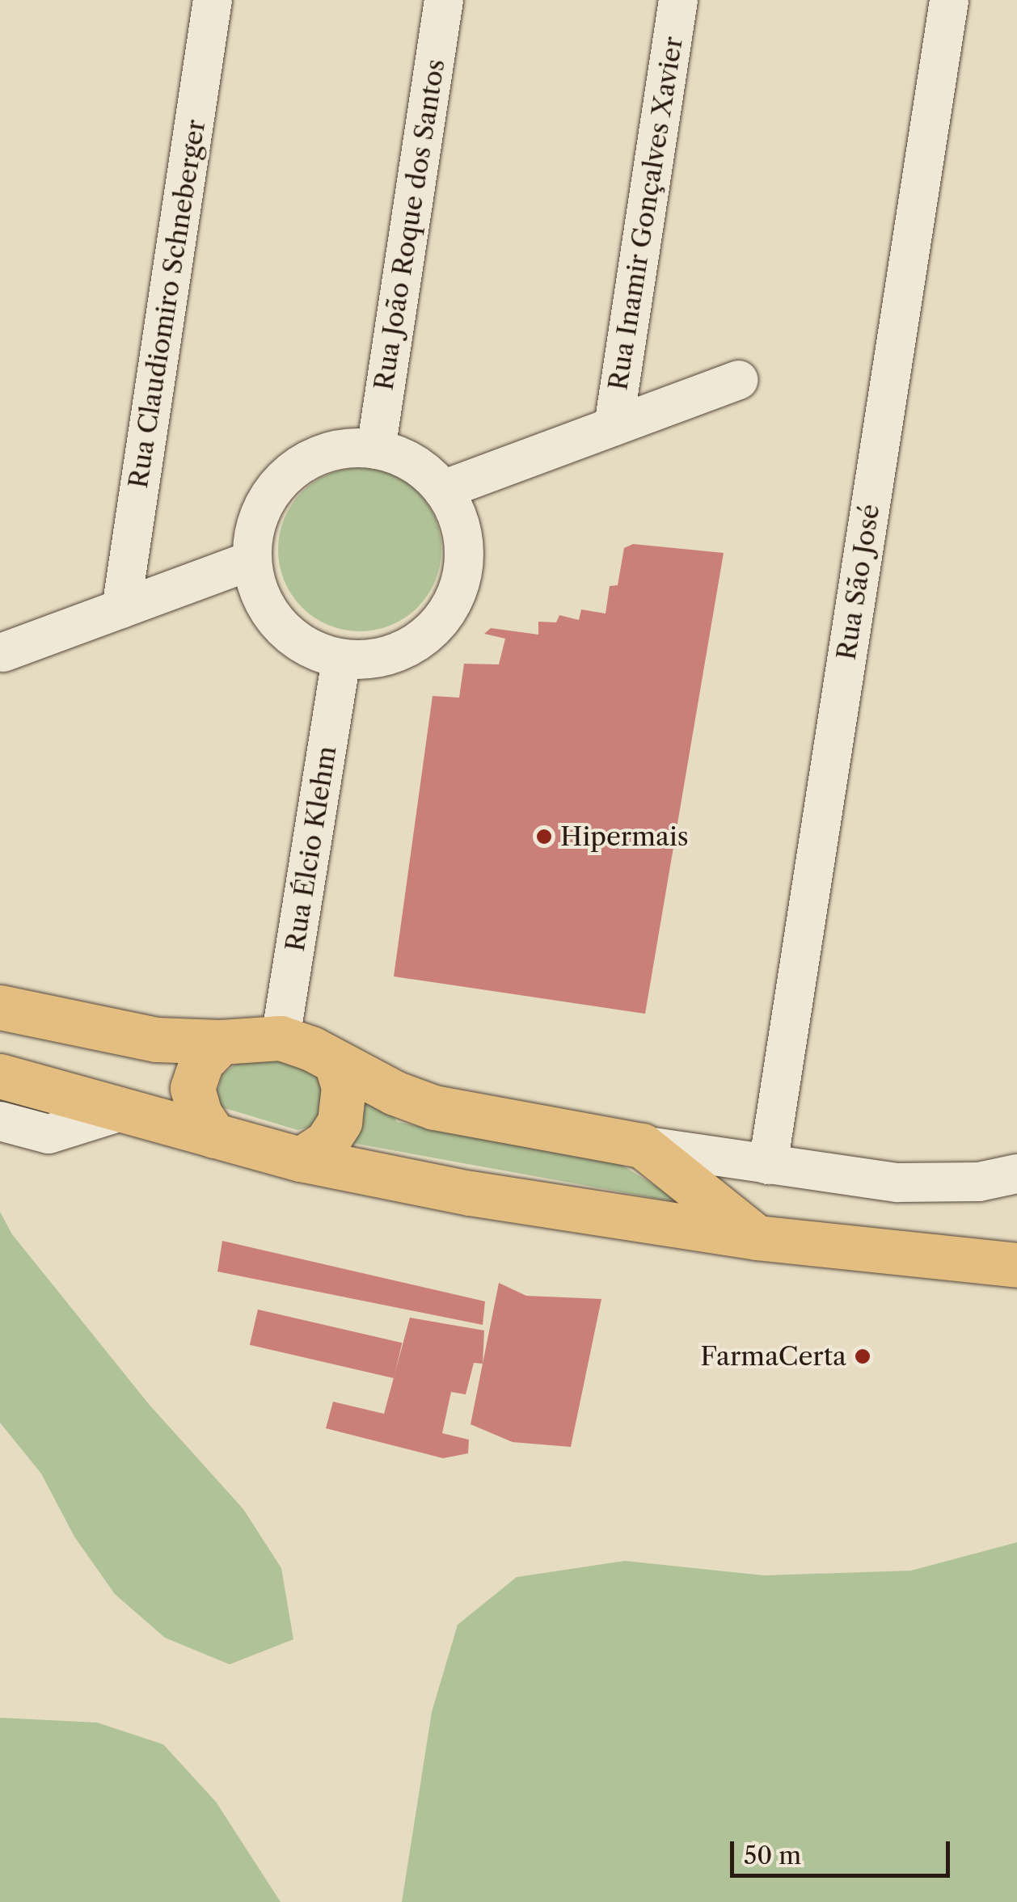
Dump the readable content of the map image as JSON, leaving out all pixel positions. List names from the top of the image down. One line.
{"streets":{"street":["Rua Inamir Gonçalves Xavier","Rua João Roque dos Santos","Rua Claudiomiro Schneberger","Rua São José","Rua Élcio Klehm"]},"crossings":[["Rua João Roque dos Santos","Rua Élcio Klehm"]],"places":["Hipermais","FarmaCerta"],"scale_bar":"50 m"}
